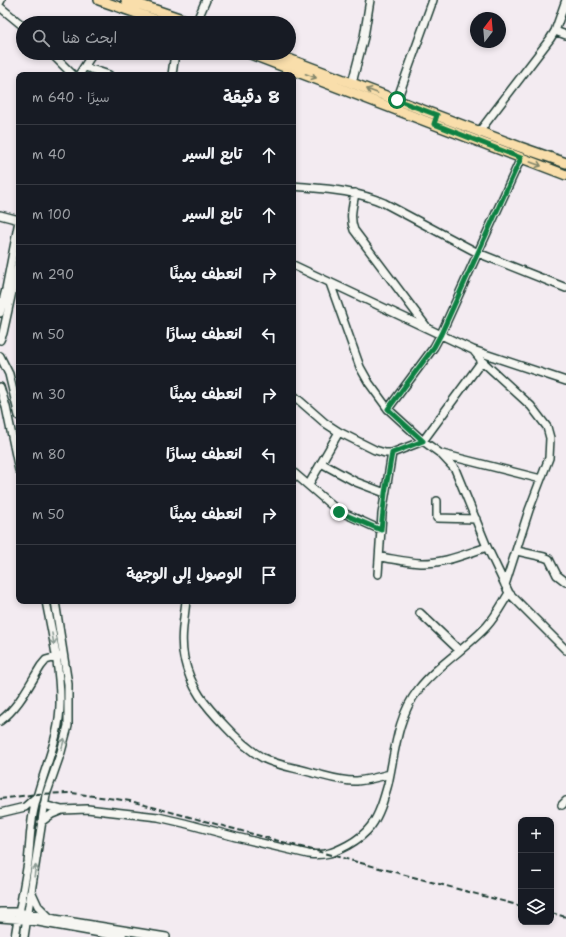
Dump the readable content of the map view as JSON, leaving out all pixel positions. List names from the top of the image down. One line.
{"north":"top","page":{"search":"ابحث هنا","heading":["8 دقيقة","سيرًا · 640 m"],"list":[["تابع السير","40 m"],["تابع السير","100 m"],["انعطف يمينًا","290 m"],["انعطف يسارًا","50 m"],["انعطف يمينًا","30 m"],["انعطف يسارًا","80 m"],["انعطف يمينًا","50 m"],"الوصول إلى الوجهة"],"map_buttons":["+","−"]}}
